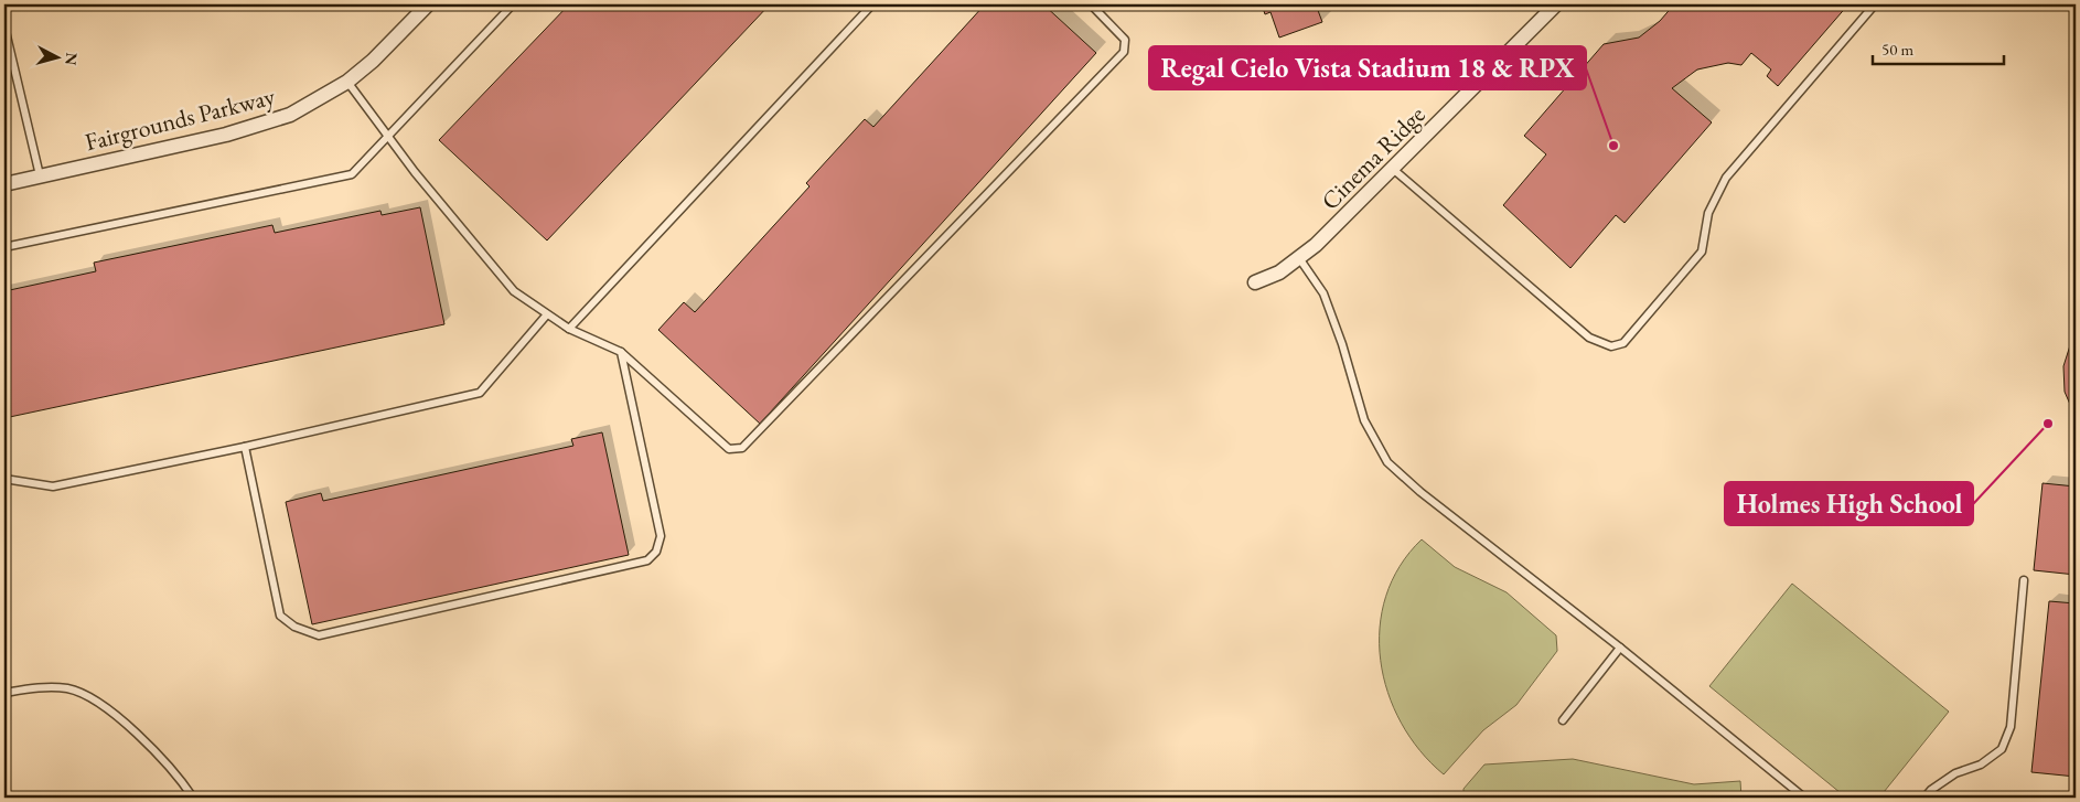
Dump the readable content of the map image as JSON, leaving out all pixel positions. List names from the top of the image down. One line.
{"streets":{"street":["Fairgrounds Parkway","Cinema Ridge"]},"places":["Regal Cielo Vista Stadium 18 & RPX","Holmes High School"],"scale_bar":"50 m","north":"right"}
